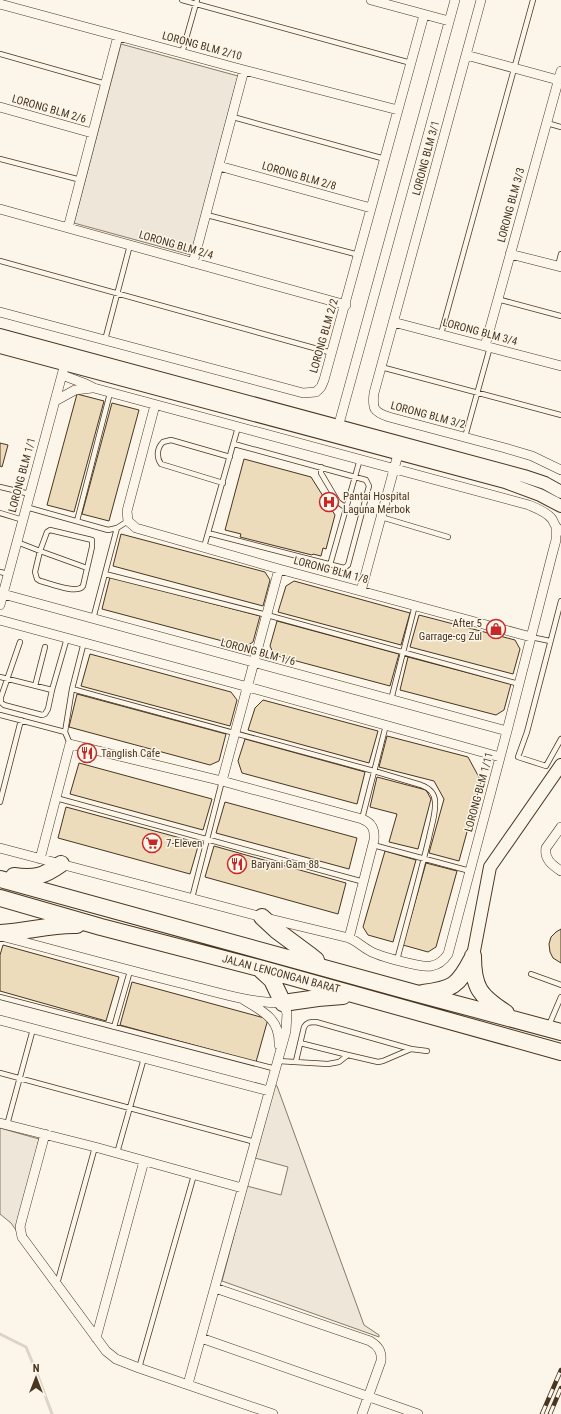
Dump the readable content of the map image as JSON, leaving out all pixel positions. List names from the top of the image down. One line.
{"streets":{"highway":["JALAN LENCONGAN BARAT"],"street":["LORONG BLM 2/10","LORONG BLM 2/6","LORONG BLM 3/1","LORONG BLM 2/8","LORONG BLM 3/3","LORONG BLM 2/4","LORONG BLM 3/4","LORONG BLM 2/2","LORONG BLM 3/2","LORONG BLM 1/1","LORONG BLM 1/8","LORONG BLM 1/6","LORONG BLM 1/11"]},"crossings":[["LORONG BLM 2/10","LORONG BLM 2/2"],["LORONG BLM 3/1","LORONG BLM 3/4"],["LORONG BLM 3/1","LORONG BLM 3/2"],["LORONG BLM 2/8","LORONG BLM 2/2"],["LORONG BLM 3/3","LORONG BLM 3/4"],["LORONG BLM 2/4","LORONG BLM 2/2"],["LORONG BLM 3/4","LORONG BLM 3/2"],["LORONG BLM 1/1","LORONG BLM 1/6"],["LORONG BLM 1/8","LORONG BLM 1/11"],["LORONG BLM 1/6","LORONG BLM 1/11"]],"places":{"hospital":["Pantai Hospital Laguna Merbok"],"shop":["After 5 Garrage-cg Zul"],"restaurant":["Tanglish Cafe","Baryani Gam 88"],"supermarket":["7-Eleven"]},"north":"top"}
